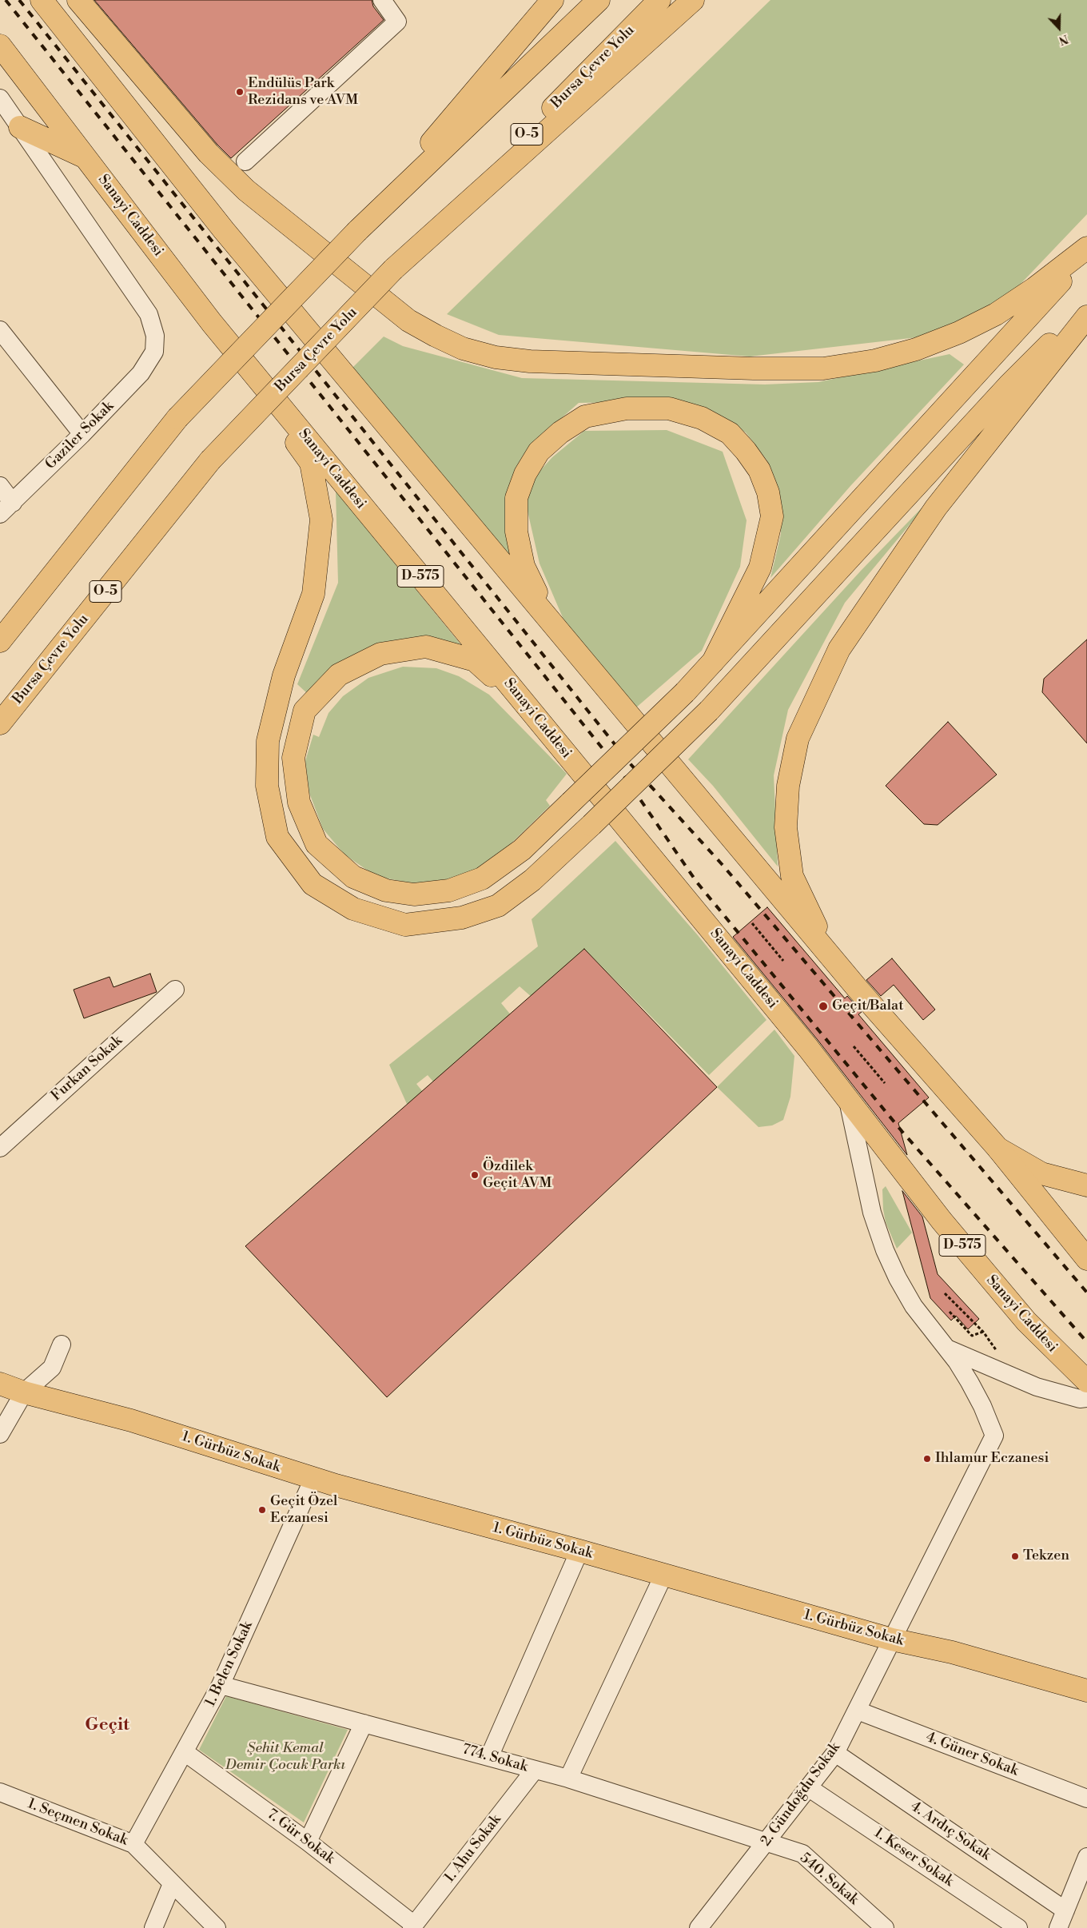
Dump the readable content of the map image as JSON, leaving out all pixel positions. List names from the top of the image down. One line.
{"streets":{"main road":["Bursa Çevre Yolu","O-5","Sanayi Caddesi","D-575","1. Gürbüz Sokak"],"street":["Gaziler Sokak","Furkan Sokak","1. Belen Sokak","4. Güner Sokak","774. Sokak","2. Gündoğdu Sokak","1. Seçmen Sokak","4. Ardıç Sokak","7. Gür Sokak","1. Ahu Sokak","1. Keser Sokak","540. Sokak"]},"crossings":[["1. Gürbüz Sokak","1. Belen Sokak"],["1. Gürbüz Sokak","2. Gündoğdu Sokak"],["1. Belen Sokak","774. Sokak"],["1. Belen Sokak","1. Seçmen Sokak"],["1. Belen Sokak","7. Gür Sokak"],["4. Güner Sokak","2. Gündoğdu Sokak"],["774. Sokak","2. Gündoğdu Sokak"],["774. Sokak","1. Ahu Sokak"],["774. Sokak","540. Sokak"],["2. Gündoğdu Sokak","4. Ardıç Sokak"],["2. Gündoğdu Sokak","1. Keser Sokak"],["2. Gündoğdu Sokak","540. Sokak"],["7. Gür Sokak","1. Ahu Sokak"]],"districts":["Geçit"],"parks":["Şehit Kemal Demir Çocuk Parkı"],"places":["Endülüs Park Rezidans ve AVM","Geçit/Balat","Özdilek Geçit AVM","Ihlamur Eczanesi","Geçit Özel Eczanesi","Tekzen"],"north":"bottom"}
